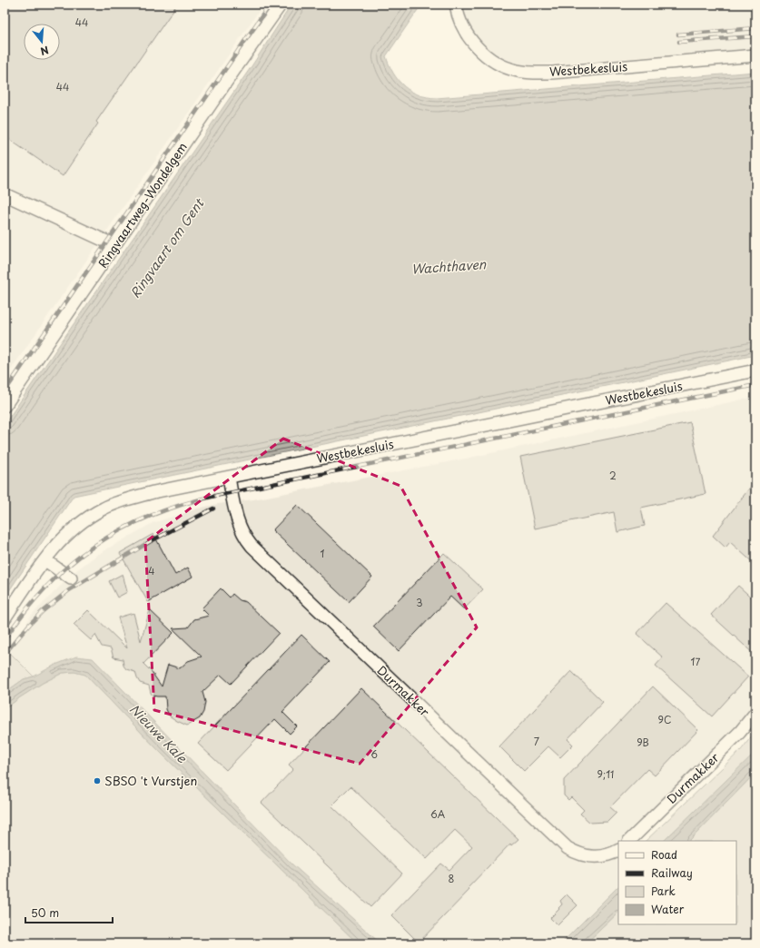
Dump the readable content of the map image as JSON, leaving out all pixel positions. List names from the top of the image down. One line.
{"streets":{"street":["Westbekesluis","Ringvaartweg-Wondelgem","Durmakker"]},"crossings":[["Westbekesluis","Durmakker"]],"water":["Ringvaart om Gent","Wachthaven","Nieuwe Kale"],"places":["SBSO 't Vurstjen"],"house_numbers":["44","44","2","1","4","3","17","9C","7","9B","6","9;11","6A","8"],"legend":["Road","Railway","Park","Water"],"scale_bar":"50 m","north":"bottom"}
